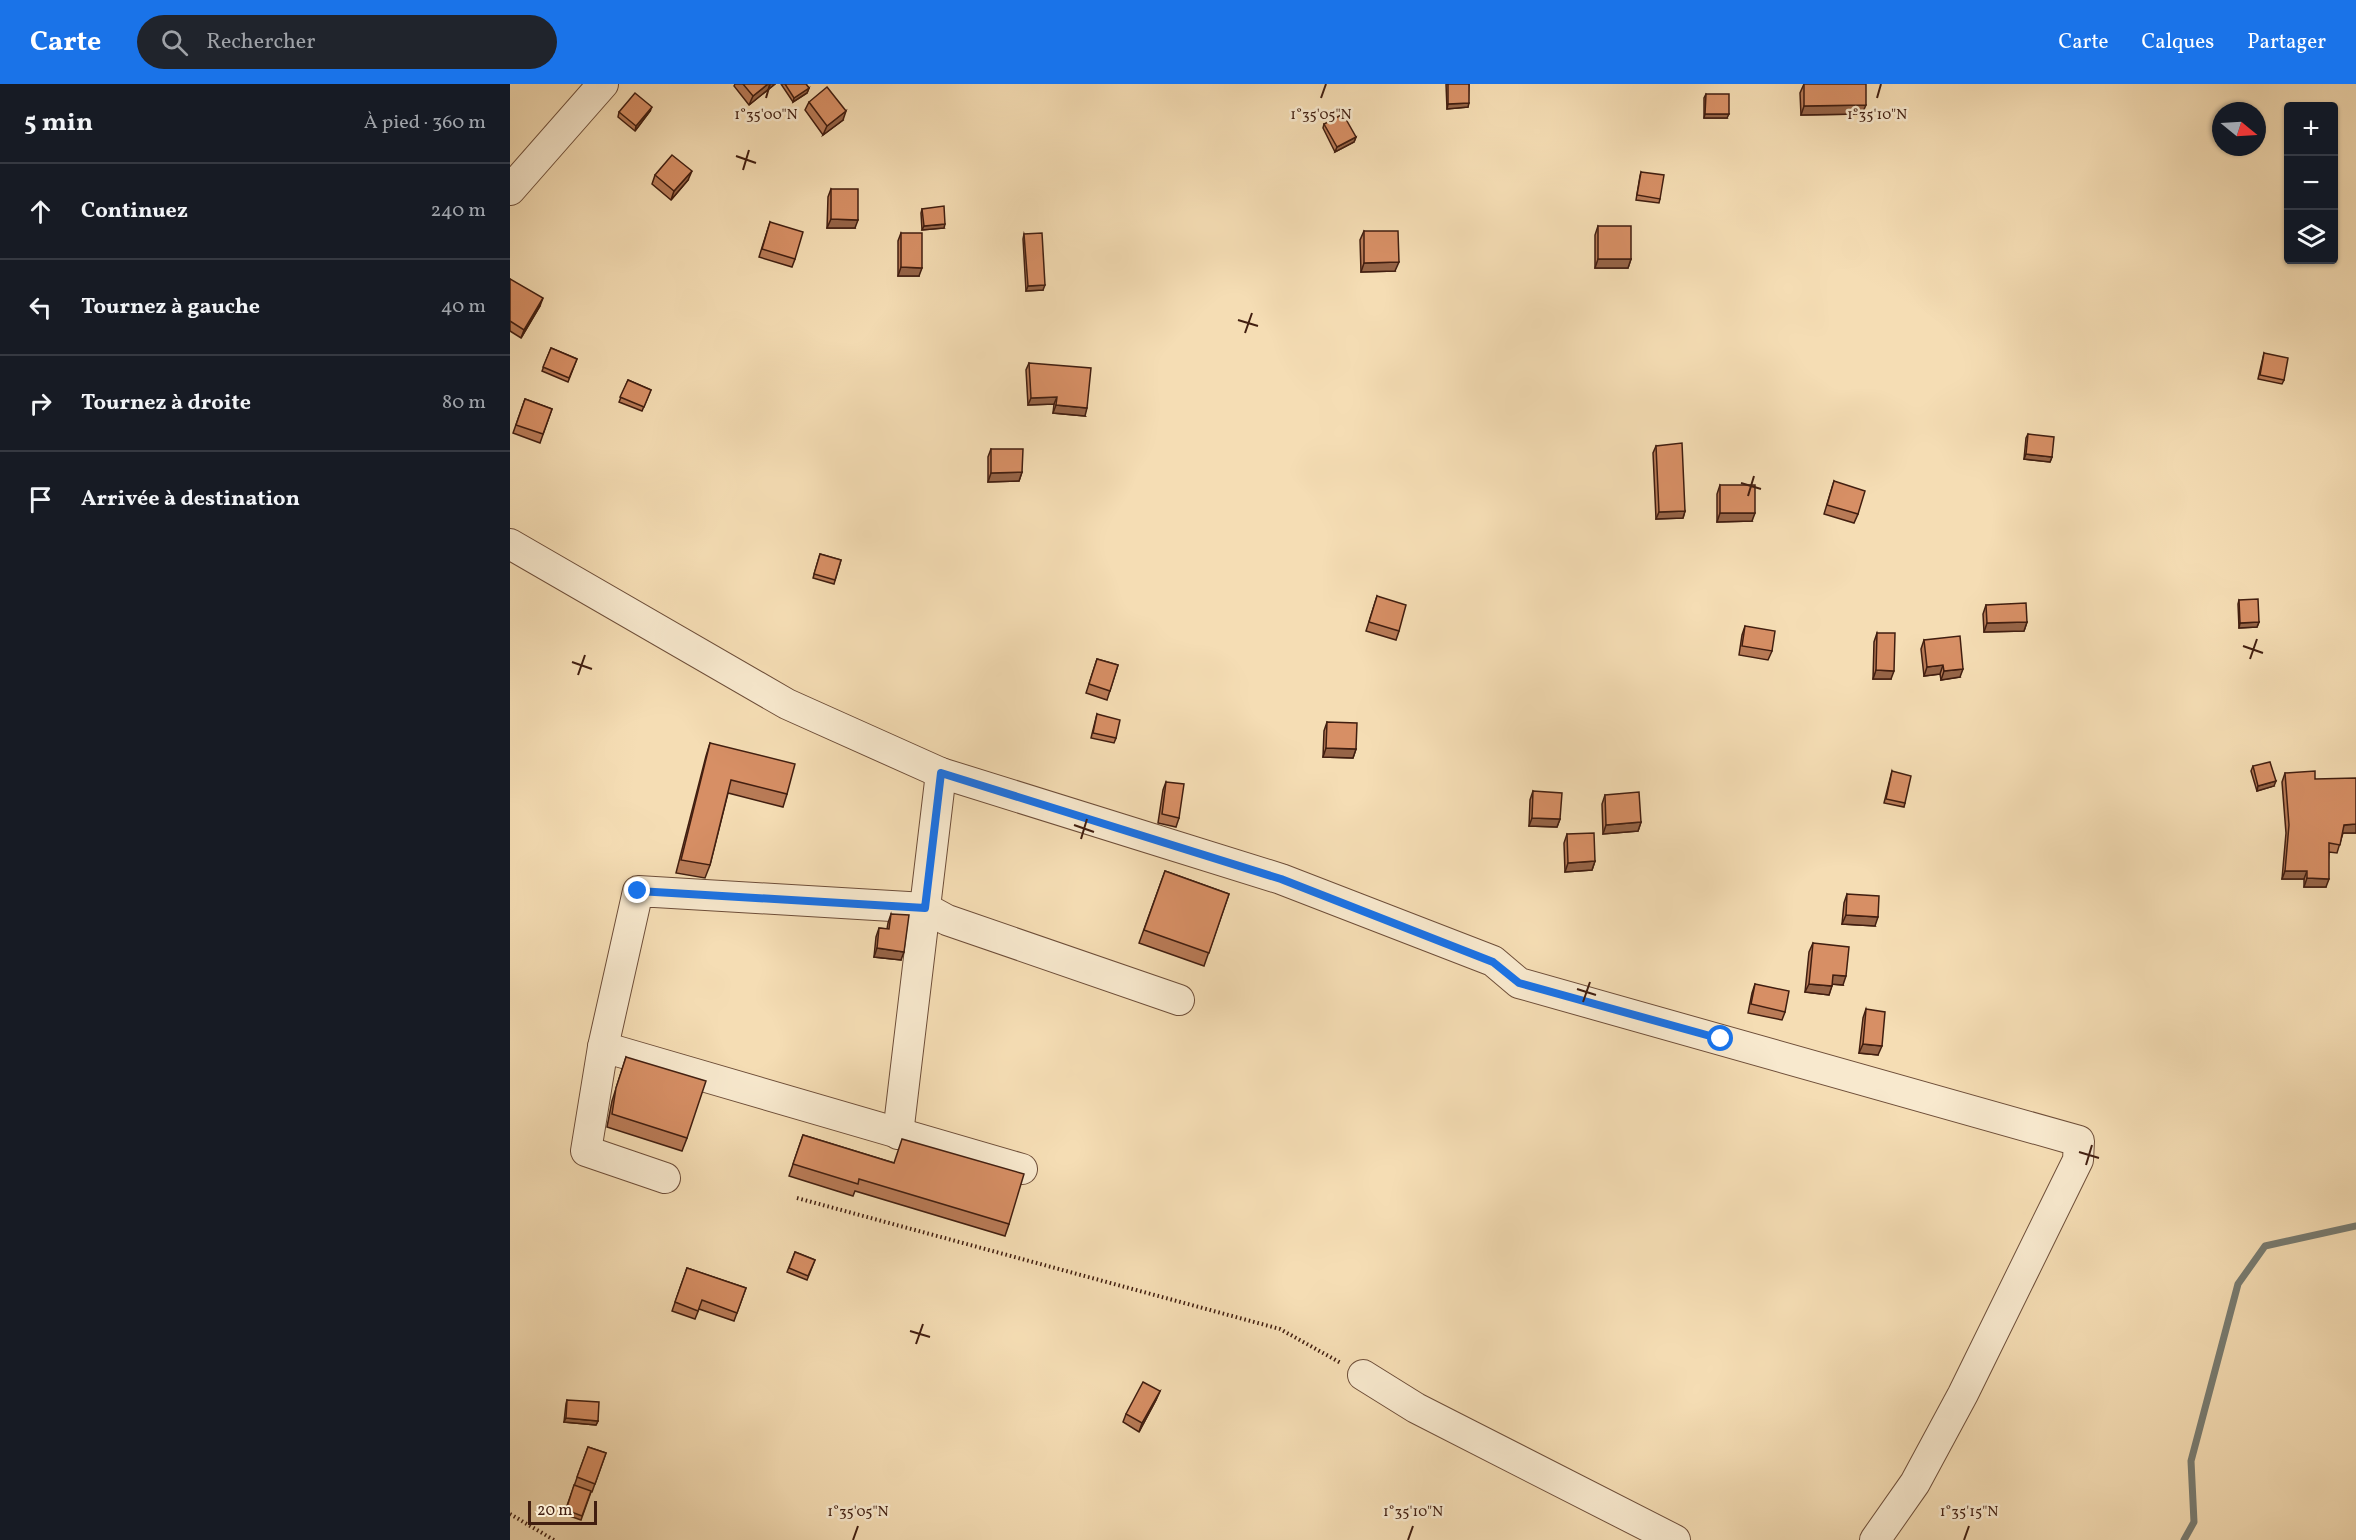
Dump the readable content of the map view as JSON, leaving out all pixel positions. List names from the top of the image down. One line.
{"scale_bar":"20 m","north":"right","page":{"header":"Carte","search":"Rechercher","nav":["Carte","Calques","Partager"],"heading":["5 min","À pied · 360 m"],"map_buttons":["+","−"],"list":[["Continuez","240 m"],["Tournez à gauche","40 m"],["Tournez à droite","80 m"],"Arrivée à destination"],"scale":"20 m"},"coordinates":["1°35'00\"N","1°35'05\"N","1°35'10\"N","1°35'15\"N"]}
